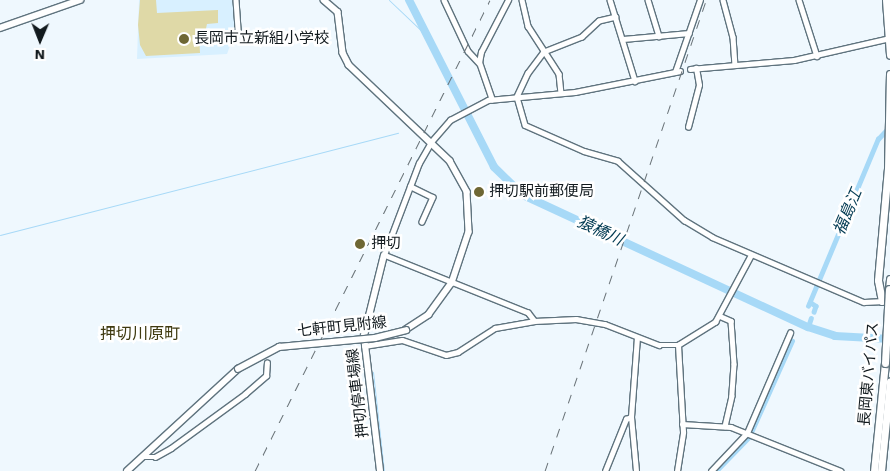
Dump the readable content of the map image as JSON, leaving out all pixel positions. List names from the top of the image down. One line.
{"streets":{"highway":["長岡東バイパス"],"main road":["七軒町見附線","押切停車場線"]},"districts":["押切川原町"],"water":["福島江","猿橋川"],"places":["長岡市立新組小学校","押切駅前郵便局","押切"],"north":"bottom"}
